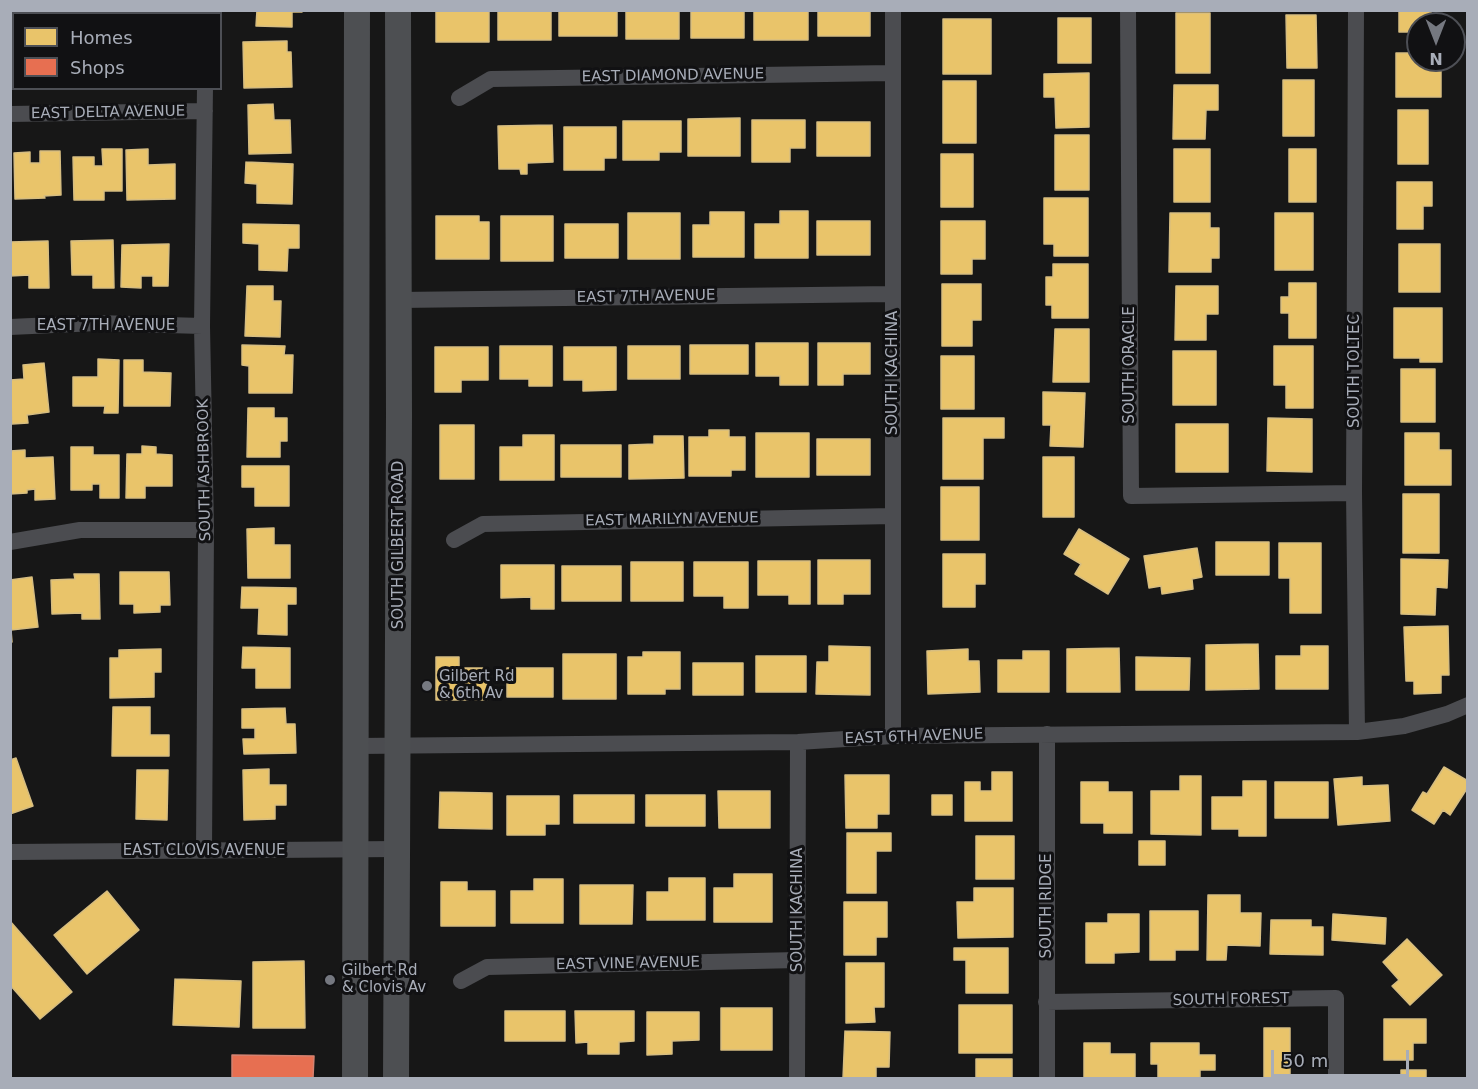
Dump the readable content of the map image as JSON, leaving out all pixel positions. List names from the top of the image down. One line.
{"streets":{"main road":["SOUTH GILBERT ROAD"],"street":["EAST DIAMOND AVENUE","EAST DELTA AVENUE","EAST 7TH AVENUE","SOUTH ORACLE","SOUTH TOLTEC","SOUTH KACHINA","SOUTH ASHBROOK","EAST MARILYN AVENUE","EAST 6TH AVENUE","EAST CLOVIS AVENUE","SOUTH RIDGE","EAST VINE AVENUE","SOUTH FOREST"]},"crossings":[["EAST DIAMOND AVENUE","SOUTH KACHINA"],["EAST DELTA AVENUE","SOUTH ASHBROOK"],["EAST 7TH AVENUE","SOUTH KACHINA"],["EAST 7TH AVENUE","SOUTH ASHBROOK"],["EAST 7TH AVENUE","SOUTH GILBERT ROAD"],["SOUTH ORACLE","SOUTH TOLTEC"],["SOUTH TOLTEC","EAST 6TH AVENUE"],["SOUTH KACHINA","EAST MARILYN AVENUE"],["SOUTH KACHINA","EAST 6TH AVENUE"],["SOUTH KACHINA","EAST VINE AVENUE"],["SOUTH ASHBROOK","EAST CLOVIS AVENUE"],["SOUTH GILBERT ROAD","EAST 6TH AVENUE"],["SOUTH GILBERT ROAD","EAST CLOVIS AVENUE"],["EAST 6TH AVENUE","SOUTH RIDGE"],["SOUTH RIDGE","SOUTH FOREST"]],"places":["Gilbert Rd & 6th Av","Gilbert Rd & Clovis Av"],"legend":["Homes","Shops"],"scale_bar":"50 m","north":"bottom"}
